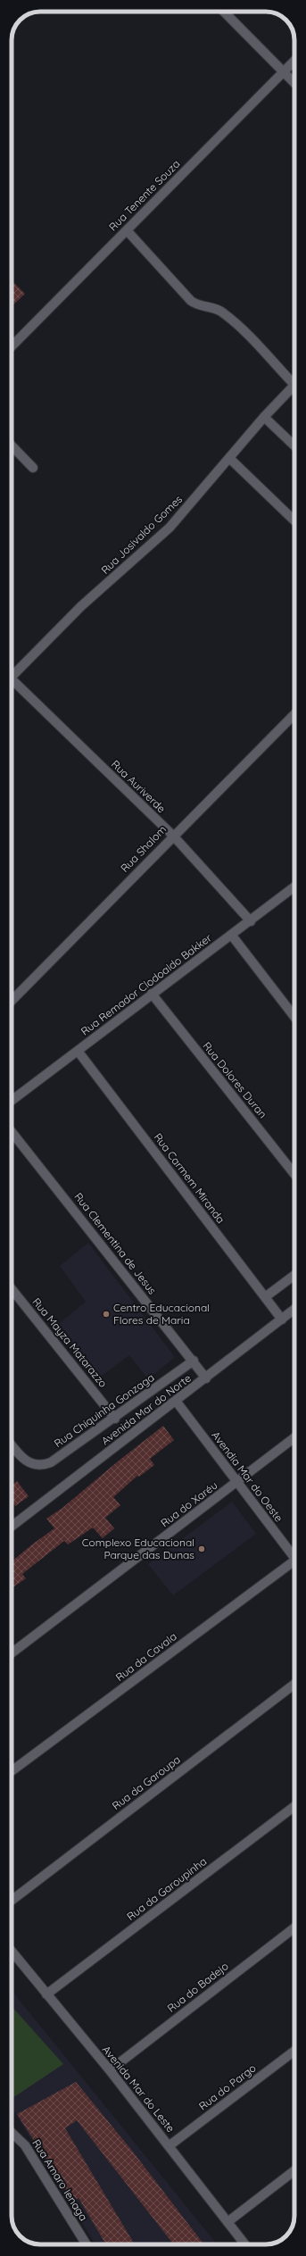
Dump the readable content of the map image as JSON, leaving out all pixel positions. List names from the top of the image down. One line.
{"streets":{"street":["Rua Tenente Souza","Rua Josivaldo Gomes","Rua Auriverde","Rua Shalom","Rua Remador Clodoaldo Bakker","Rua Dolores Duran","Rua Carmem Miranda","Rua Clementina de Jesus","Rua Mayza Matarazzo","Avenida Mar do Norte","Rua Chiquinha Gonzaga","Avendia Mar do Oeste","Rua do Xaréu","Rua da Cavala","Rua da Garoupa","Rua da Garoupinha","Rua do Badejo","Rua do Pargo","Avenida Mar do Leste","Rua Amaro Ienaga"]},"crossings":[["Rua Auriverde","Rua Shalom"],["Rua Auriverde","Rua Remador Clodoaldo Bakker"],["Rua Remador Clodoaldo Bakker","Rua Dolores Duran"],["Rua Remador Clodoaldo Bakker","Rua Carmem Miranda"],["Rua Carmem Miranda","Avenida Mar do Norte"],["Rua Clementina de Jesus","Avenida Mar do Norte"],["Rua Clementina de Jesus","Rua Chiquinha Gonzaga"],["Rua Mayza Matarazzo","Rua Chiquinha Gonzaga"],["Avenida Mar do Norte","Avendia Mar do Oeste"],["Avendia Mar do Oeste","Rua do Xaréu"],["Rua da Garoupinha","Avenida Mar do Leste"],["Rua do Badejo","Avenida Mar do Leste"],["Rua do Pargo","Avenida Mar do Leste"]],"places":["Centro Educacional Flores de Maria","Complexo Educacional Parque das Dunas"]}
